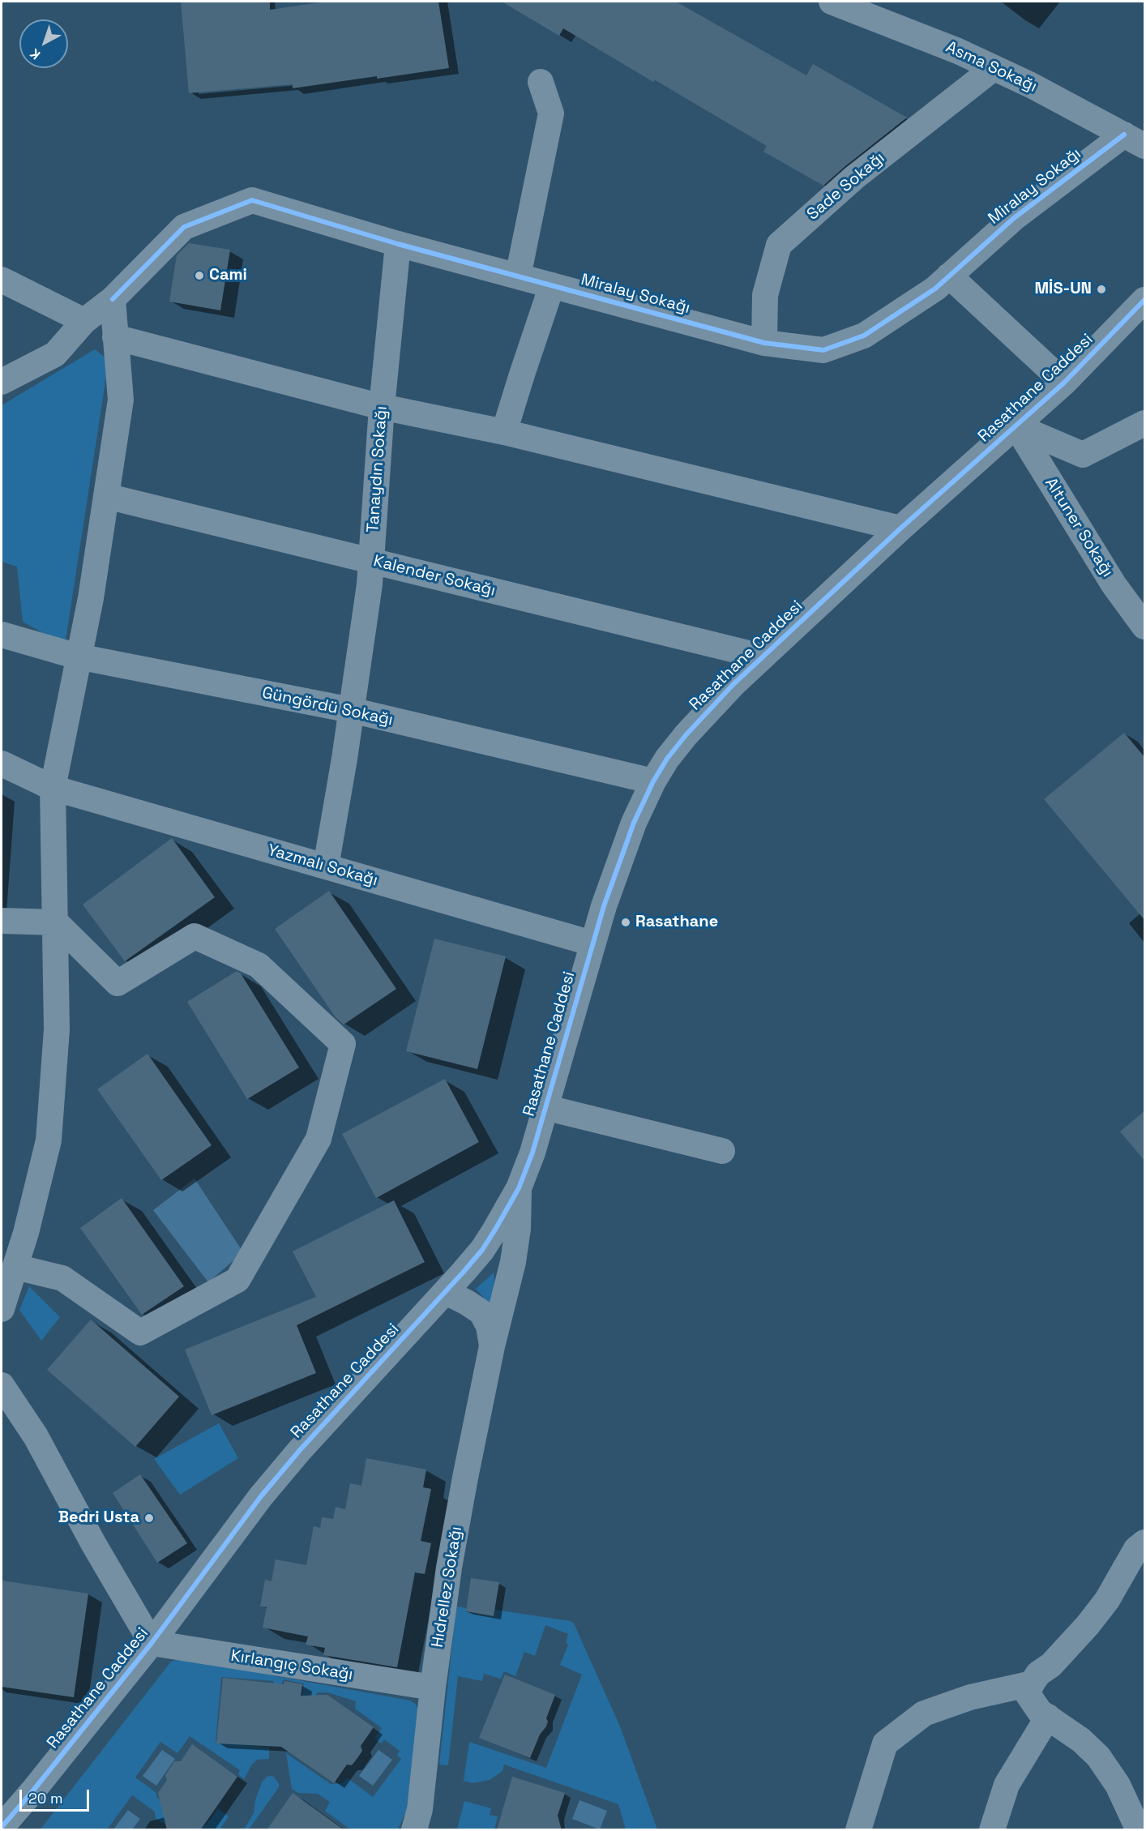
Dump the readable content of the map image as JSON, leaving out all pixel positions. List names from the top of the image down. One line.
{"streets":{"street":["Asma Sokağı","Sade Sokağı","Miralay Sokağı","Rasathane Caddesi","Tanaydın Sokağı","Altuner Sokağı","Kalender Sokağı","Güngördü Sokağı","Yazmalı Sokağı","Hıdrellez Sokağı","Kırlangıç Sokağı"]},"crossings":[["Asma Sokağı","Sade Sokağı"],["Asma Sokağı","Miralay Sokağı"],["Sade Sokağı","Miralay Sokağı"],["Miralay Sokağı","Tanaydın Sokağı"],["Rasathane Caddesi","Altuner Sokağı"],["Rasathane Caddesi","Kalender Sokağı"],["Rasathane Caddesi","Güngördü Sokağı"],["Rasathane Caddesi","Yazmalı Sokağı"],["Rasathane Caddesi","Hıdrellez Sokağı"],["Rasathane Caddesi","Kırlangıç Sokağı"],["Tanaydın Sokağı","Kalender Sokağı"],["Tanaydın Sokağı","Güngördü Sokağı"],["Tanaydın Sokağı","Yazmalı Sokağı"],["Hıdrellez Sokağı","Kırlangıç Sokağı"]],"places":["Cami","MİS-UN","Rasathane","Bedri Usta"],"scale_bar":"20 m","north":"bottom left"}
